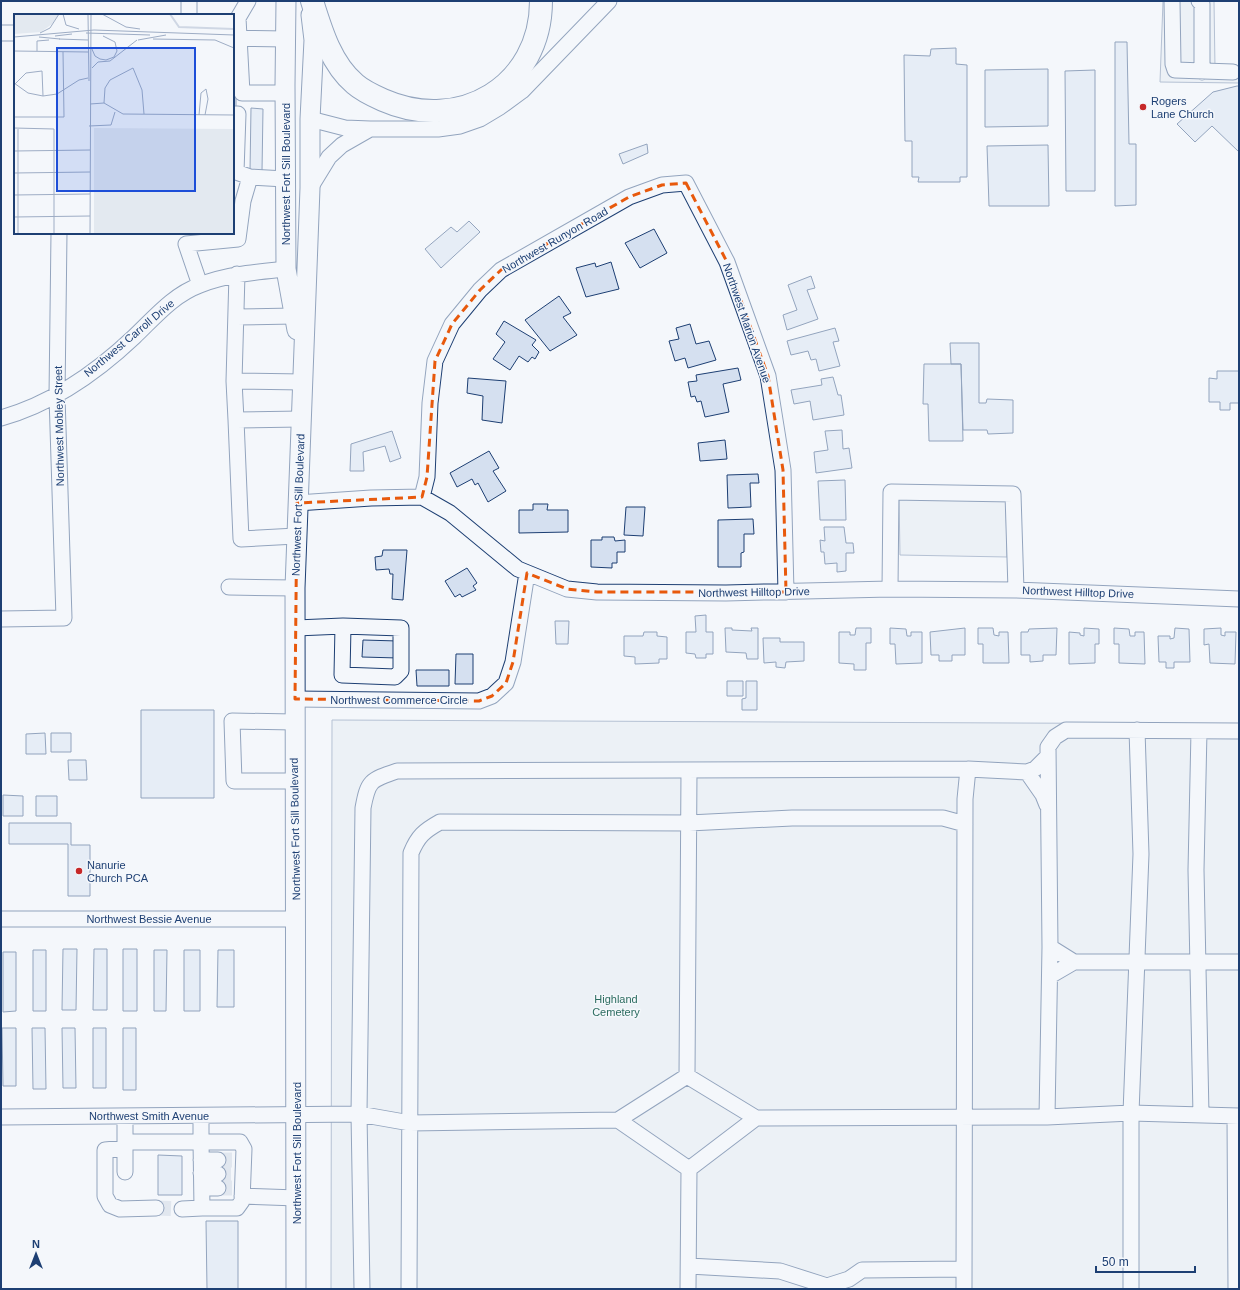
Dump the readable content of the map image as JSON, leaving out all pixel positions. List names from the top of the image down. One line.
{"streets":{"main road":["Northwest Fort Sill Boulevard"],"street":["Northwest Runyon Road","Northwest Marion Avenue","Northwest Carroll Drive","Northwest Mobley Street","Northwest Hilltop Drive","Northwest Commerce Circle","Northwest Bessie Avenue","Northwest Smith Avenue"]},"crossings":[["Northwest Fort Sill Boulevard","Northwest Carroll Drive"],["Northwest Fort Sill Boulevard","Northwest Hilltop Drive"],["Northwest Fort Sill Boulevard","Northwest Commerce Circle"],["Northwest Fort Sill Boulevard","Northwest Bessie Avenue"],["Northwest Fort Sill Boulevard","Northwest Smith Avenue"],["Northwest Runyon Road","Northwest Marion Avenue"],["Northwest Runyon Road","Northwest Hilltop Drive"],["Northwest Marion Avenue","Northwest Hilltop Drive"],["Northwest Carroll Drive","Northwest Mobley Street"],["Northwest Hilltop Drive","Northwest Commerce Circle"]],"parks":["Highland Cemetery"],"places":["Rogers Lane Church","Nanurie Church PCA"],"scale_bar":"50 m","north":"top"}
